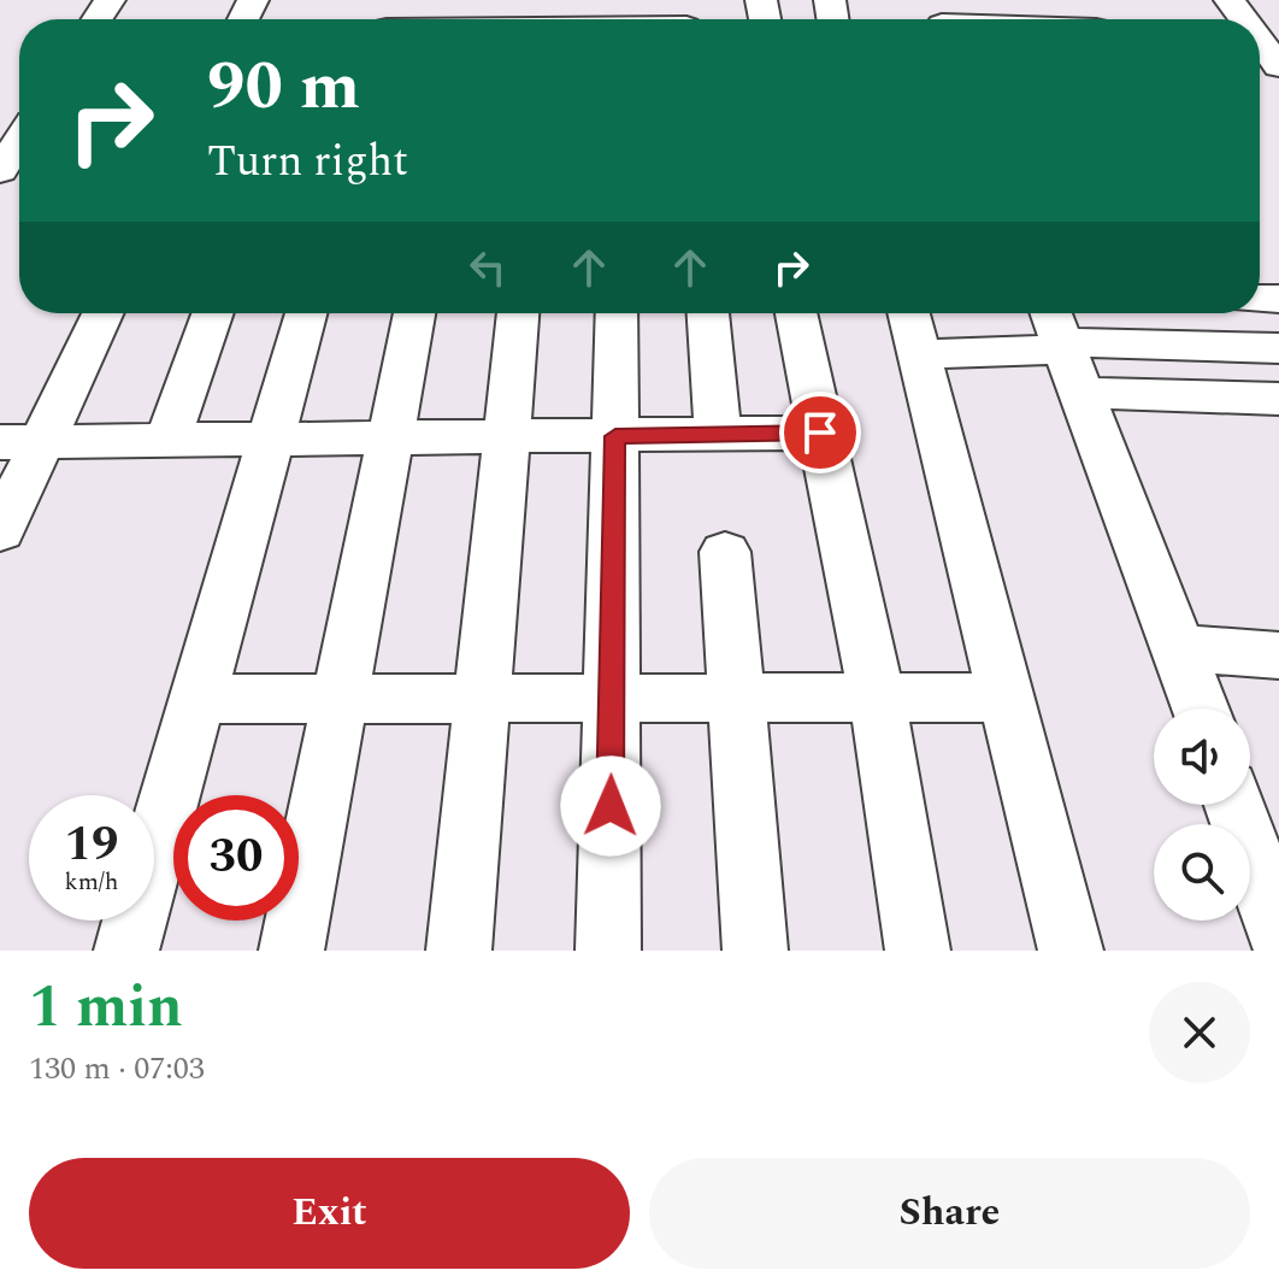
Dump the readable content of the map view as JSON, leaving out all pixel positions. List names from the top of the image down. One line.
{"page":{"turn":["90 m","Turn right"],"speed":"19 km/h","limit":"30","heading":["1 min","130 m · 07:03"],"buttons":["Exit","Share"]}}
